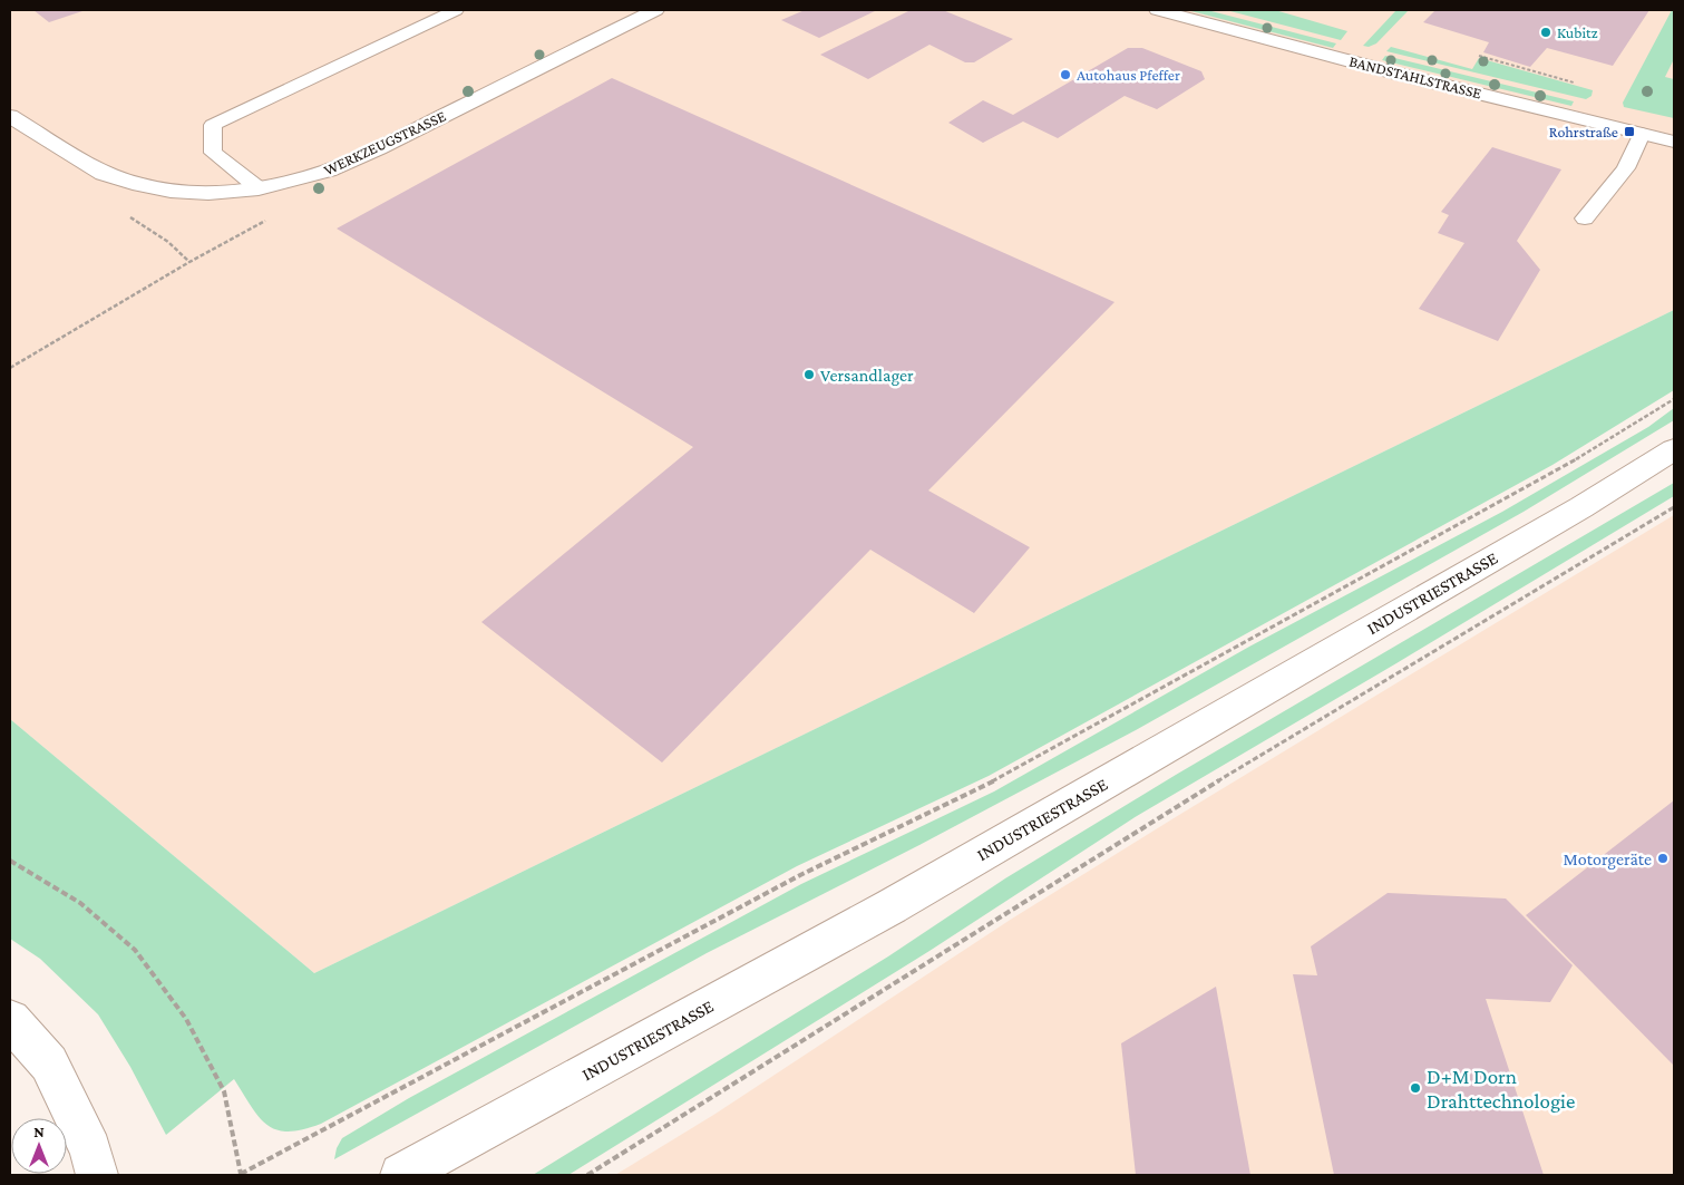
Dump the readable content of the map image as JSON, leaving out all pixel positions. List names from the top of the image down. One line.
{"streets":{"street":["BANDSTAHLSTRASSE","WERKZEUGSTRASSE","INDUSTRIESTRASSE"]},"places":{"other":["Kubitz","Autohaus Pfeffer","Versandlager","Motorgeräte","D+M Dorn Drahttechnologie"],"transit":["Rohrstraße"]},"north":"top"}
